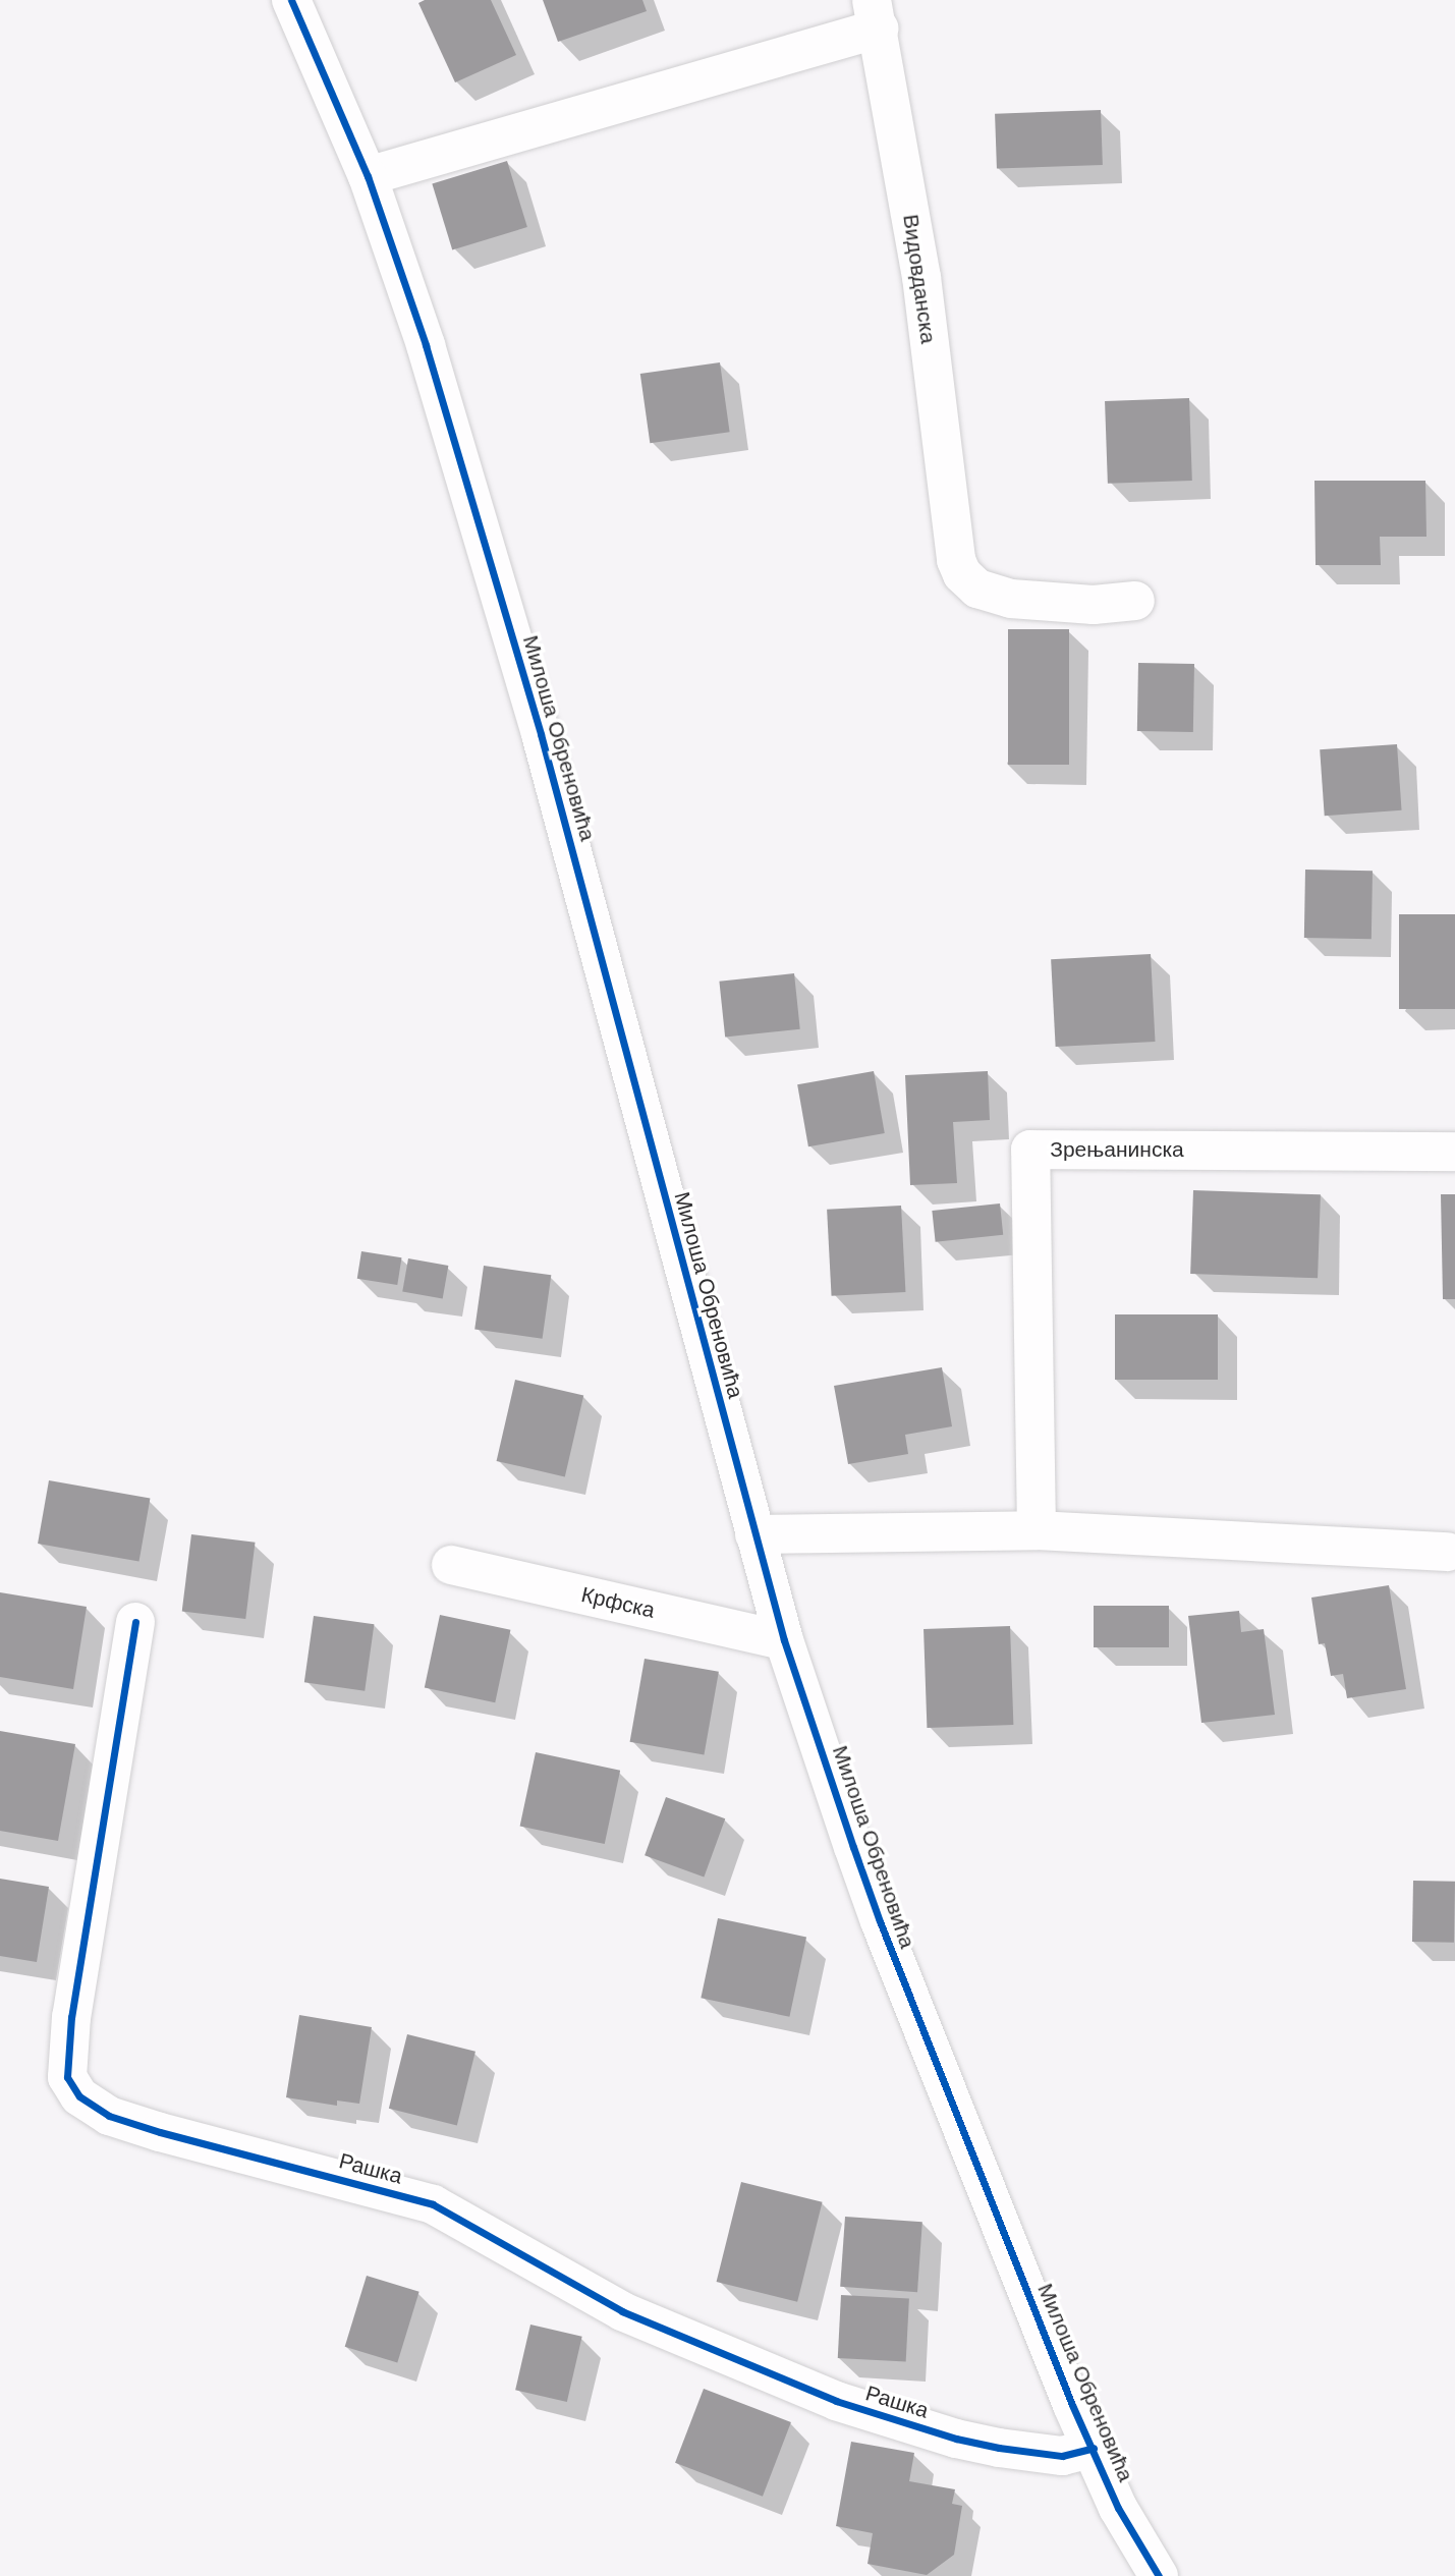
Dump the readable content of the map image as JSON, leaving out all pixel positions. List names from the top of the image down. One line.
{"streets":{"street":["Видовданска","Милоша Обреновића","Зрењанинска","Крфска","Рашка"]},"crossings":[["Милоша Обреновића","Крфска"],["Милоша Обреновића","Рашка"]]}
